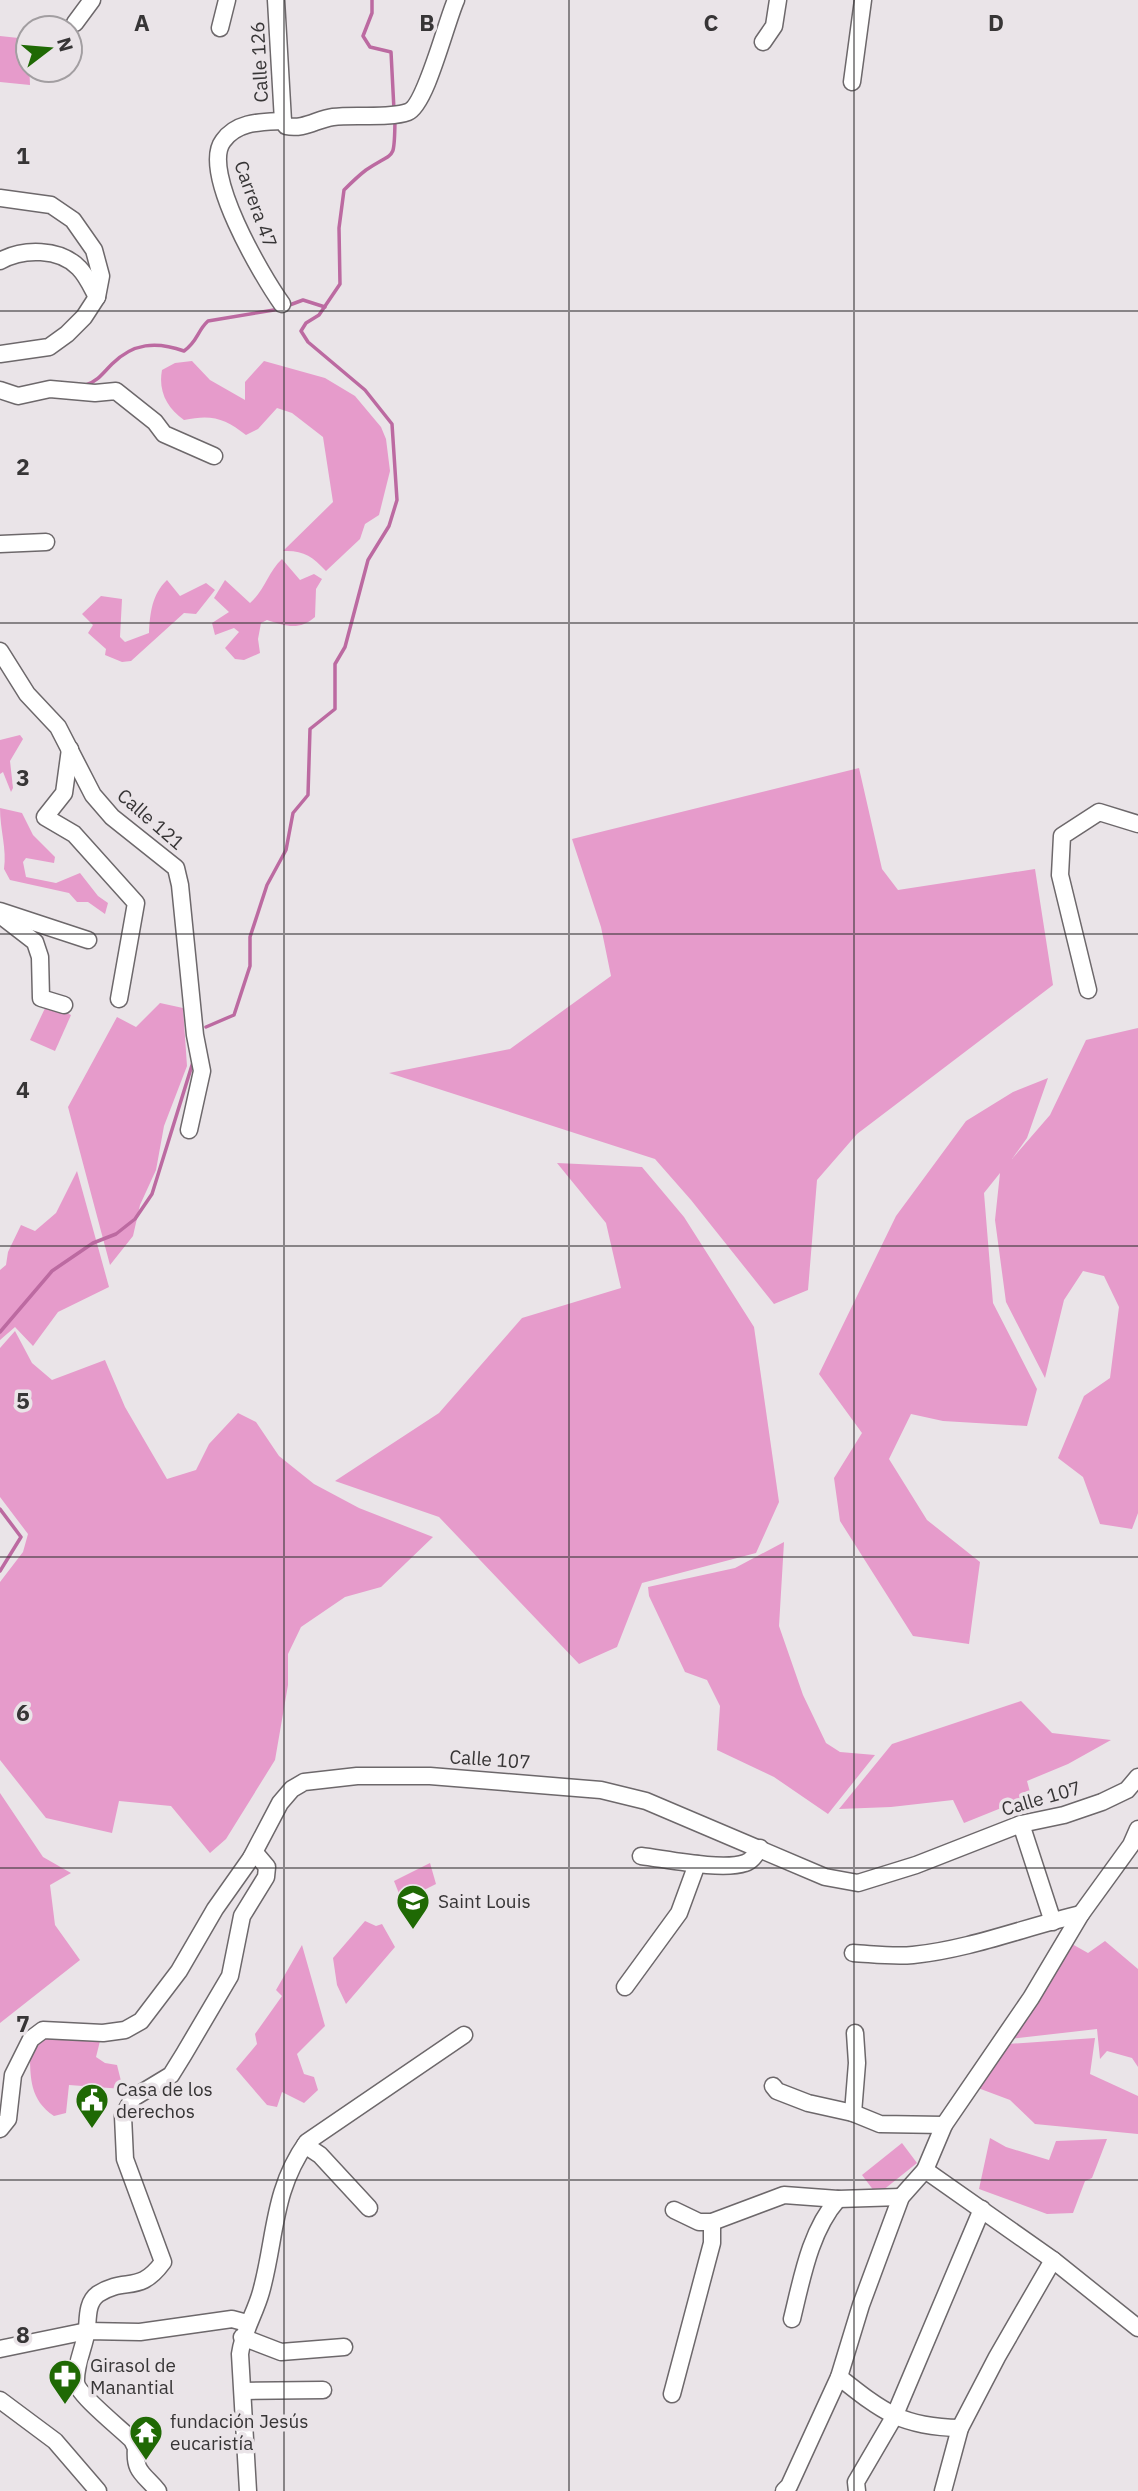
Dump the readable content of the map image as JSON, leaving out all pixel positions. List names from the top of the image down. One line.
{"streets":{"street":["Calle 126","Carrera 47","Calle 121","Calle 107"]},"crossings":[["Calle 126","Carrera 47"]],"places":{"school or university":["Saint Louis"],"public building":["Casa de los derechos"],"pharmacy":["Girasol de Manantial"],"temple":["fundación Jesús eucaristía"]},"north":"right","grid":{"columns":["A","B","C","D"],"rows":["1","2","3","4","5","6","7","8"]}}
